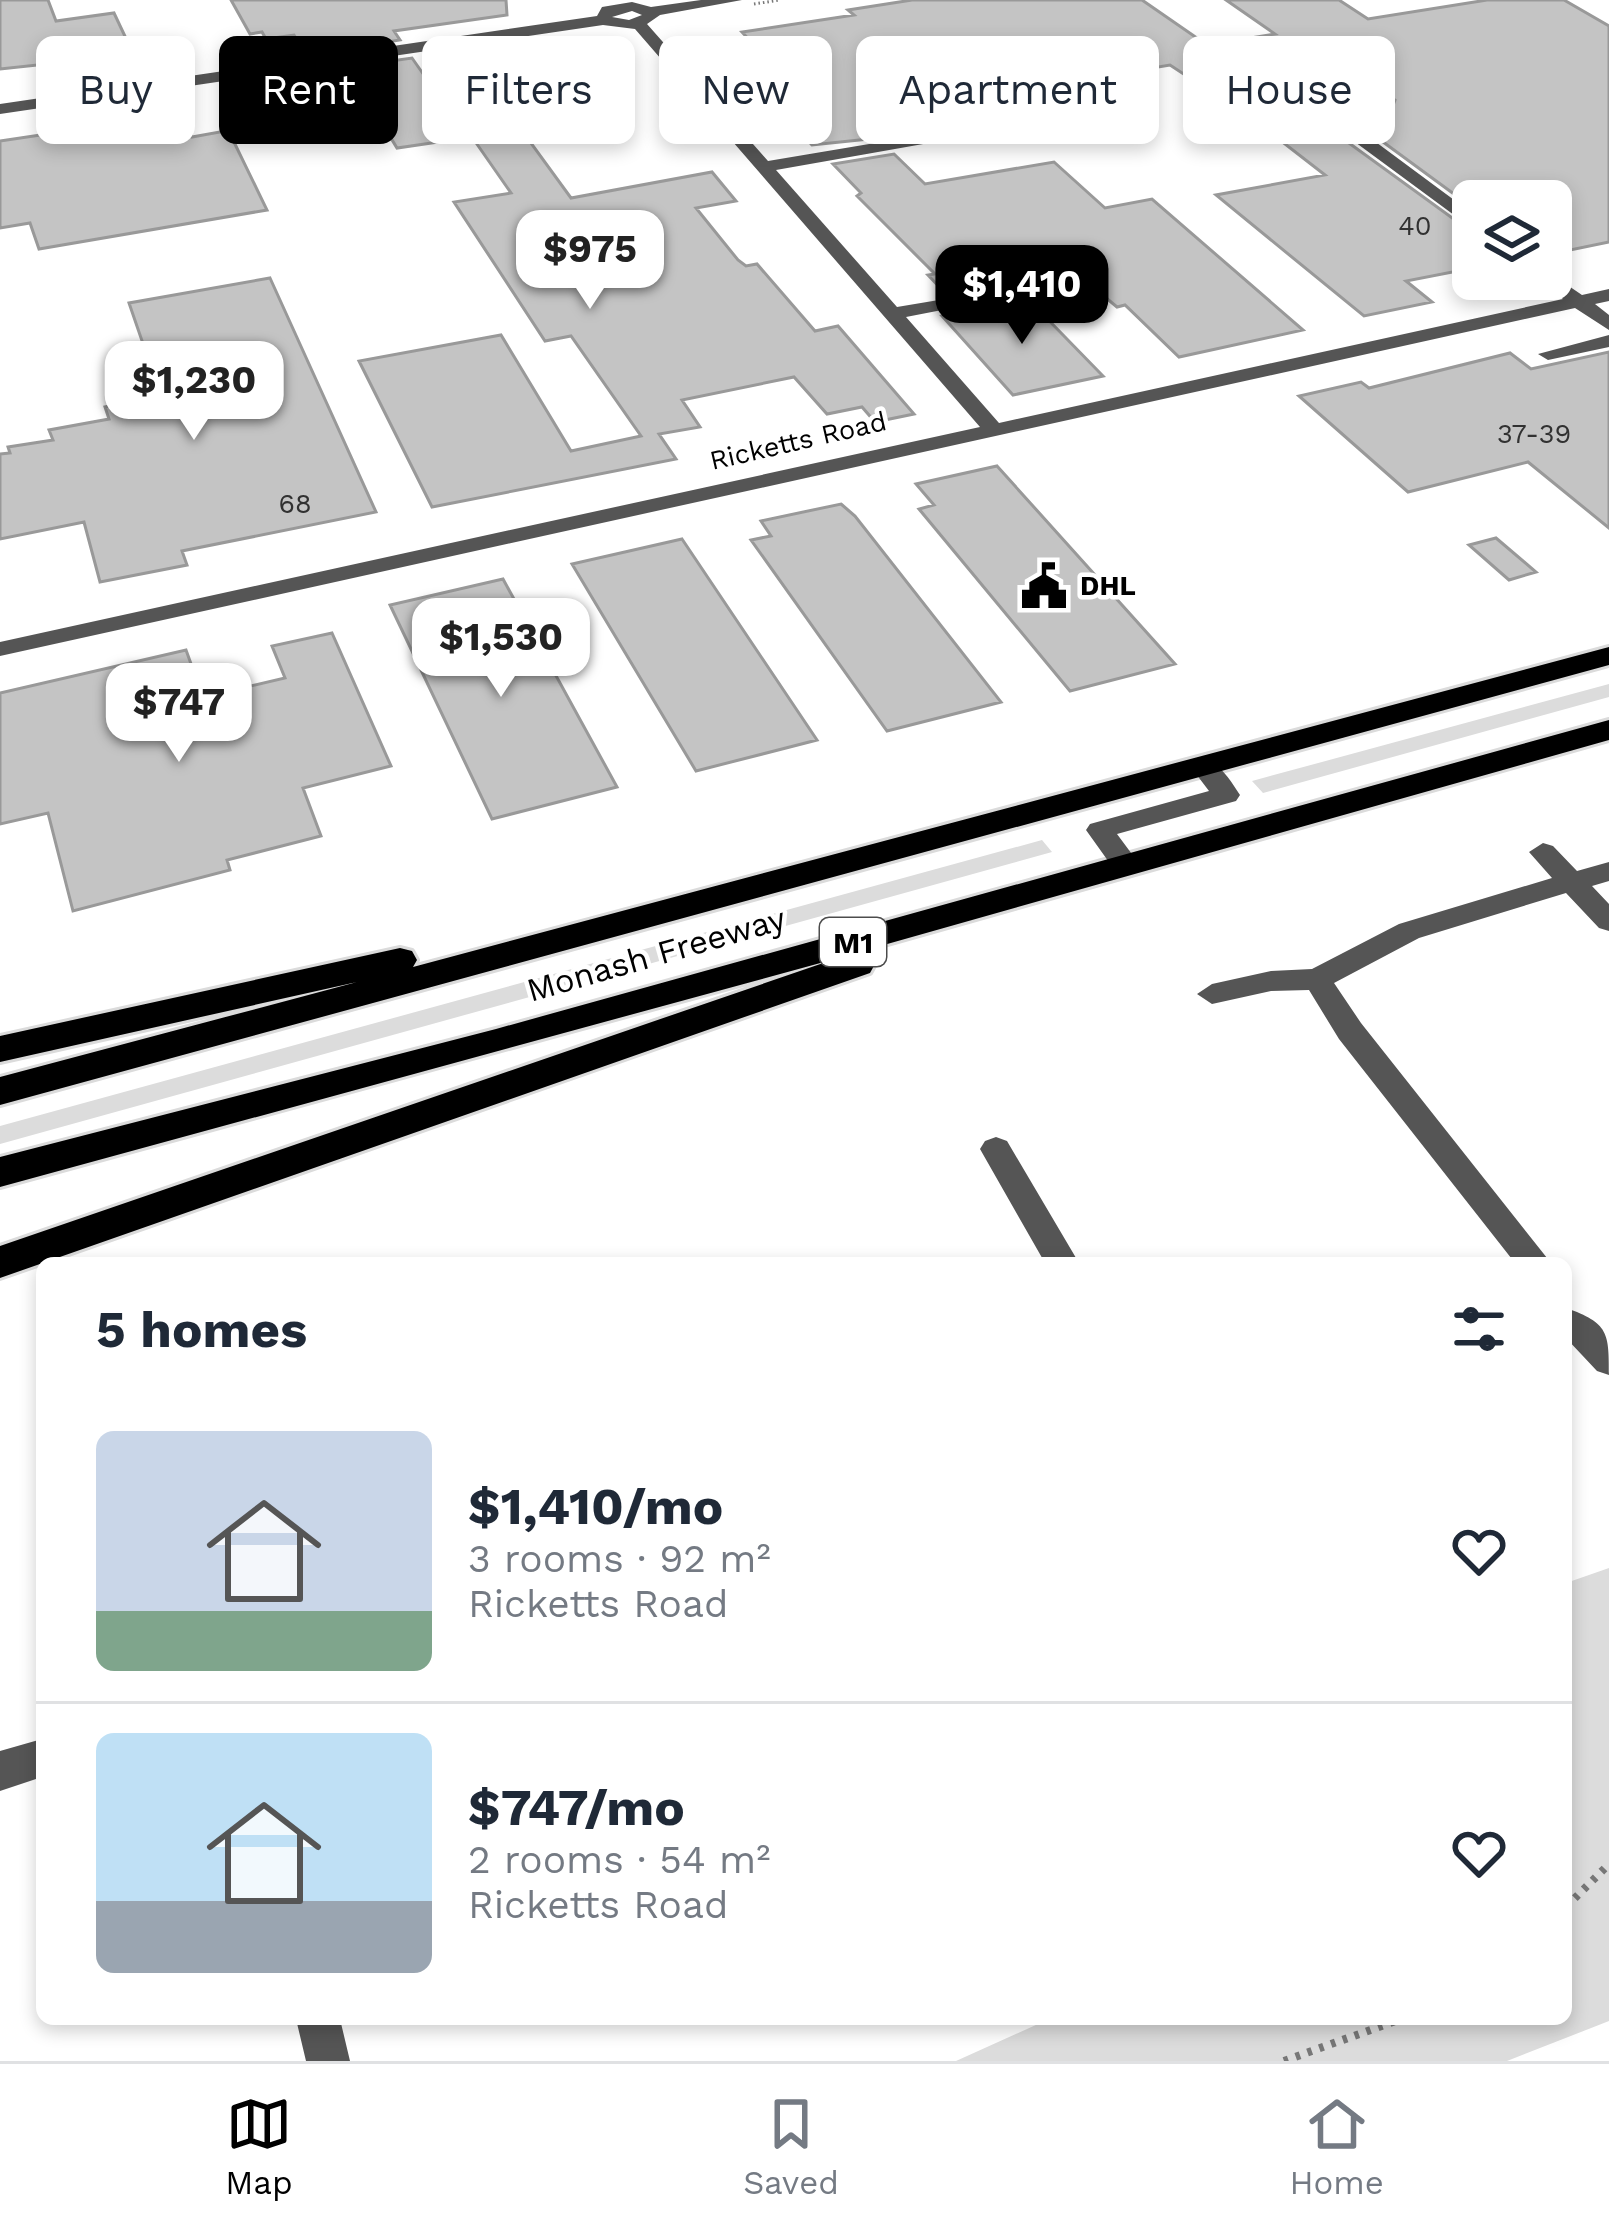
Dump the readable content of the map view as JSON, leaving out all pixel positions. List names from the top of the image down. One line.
{"streets":{"highway":["M1","Monash Freeway"],"street":["Ricketts Road"]},"places":{"public building":["DHL"]},"house_numbers":["40","37-39","68"],"page":{"chip":["Buy","Rent","Filters","New","Apartment","House"],"price":["$975","$1,410","$1,230","$1,530","$747"],"heading":"5 homes","list":[{"name":"$1,410/mo","note":"3 rooms · 92 m² · Ricketts Road"},{"name":"$747/mo","note":"2 rooms · 54 m² · Ricketts Road"}],"tabs":["Map","Saved","Home"]}}
